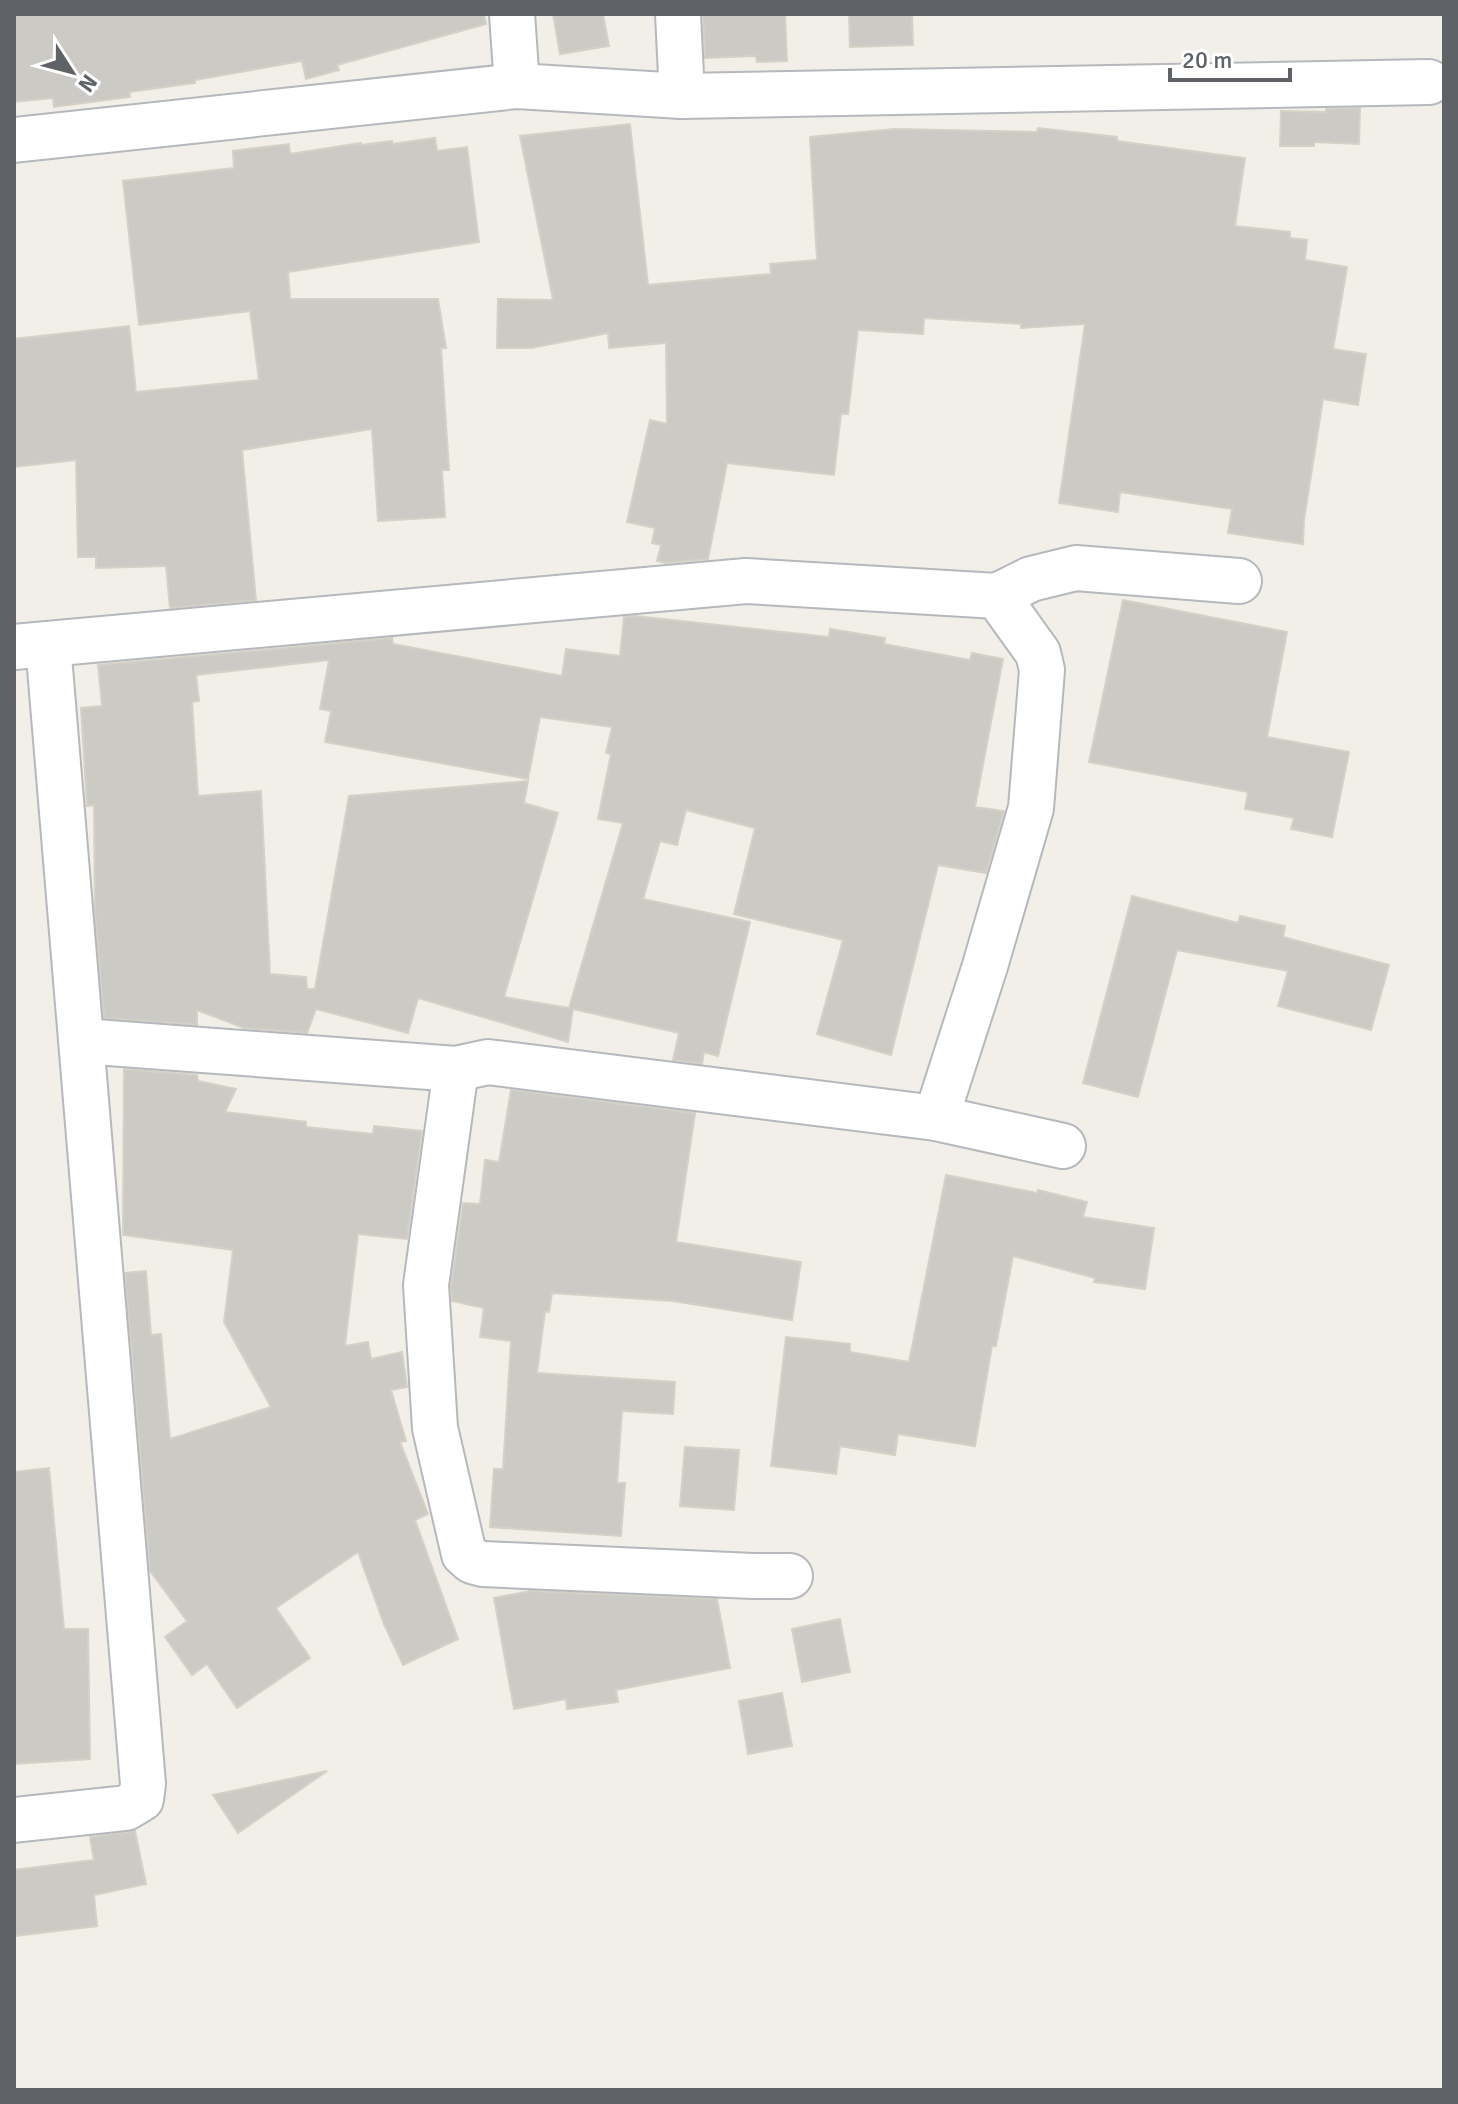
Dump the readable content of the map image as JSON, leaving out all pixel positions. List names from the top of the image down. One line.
{"scale_bar":"20 m","north":"bottom right"}
